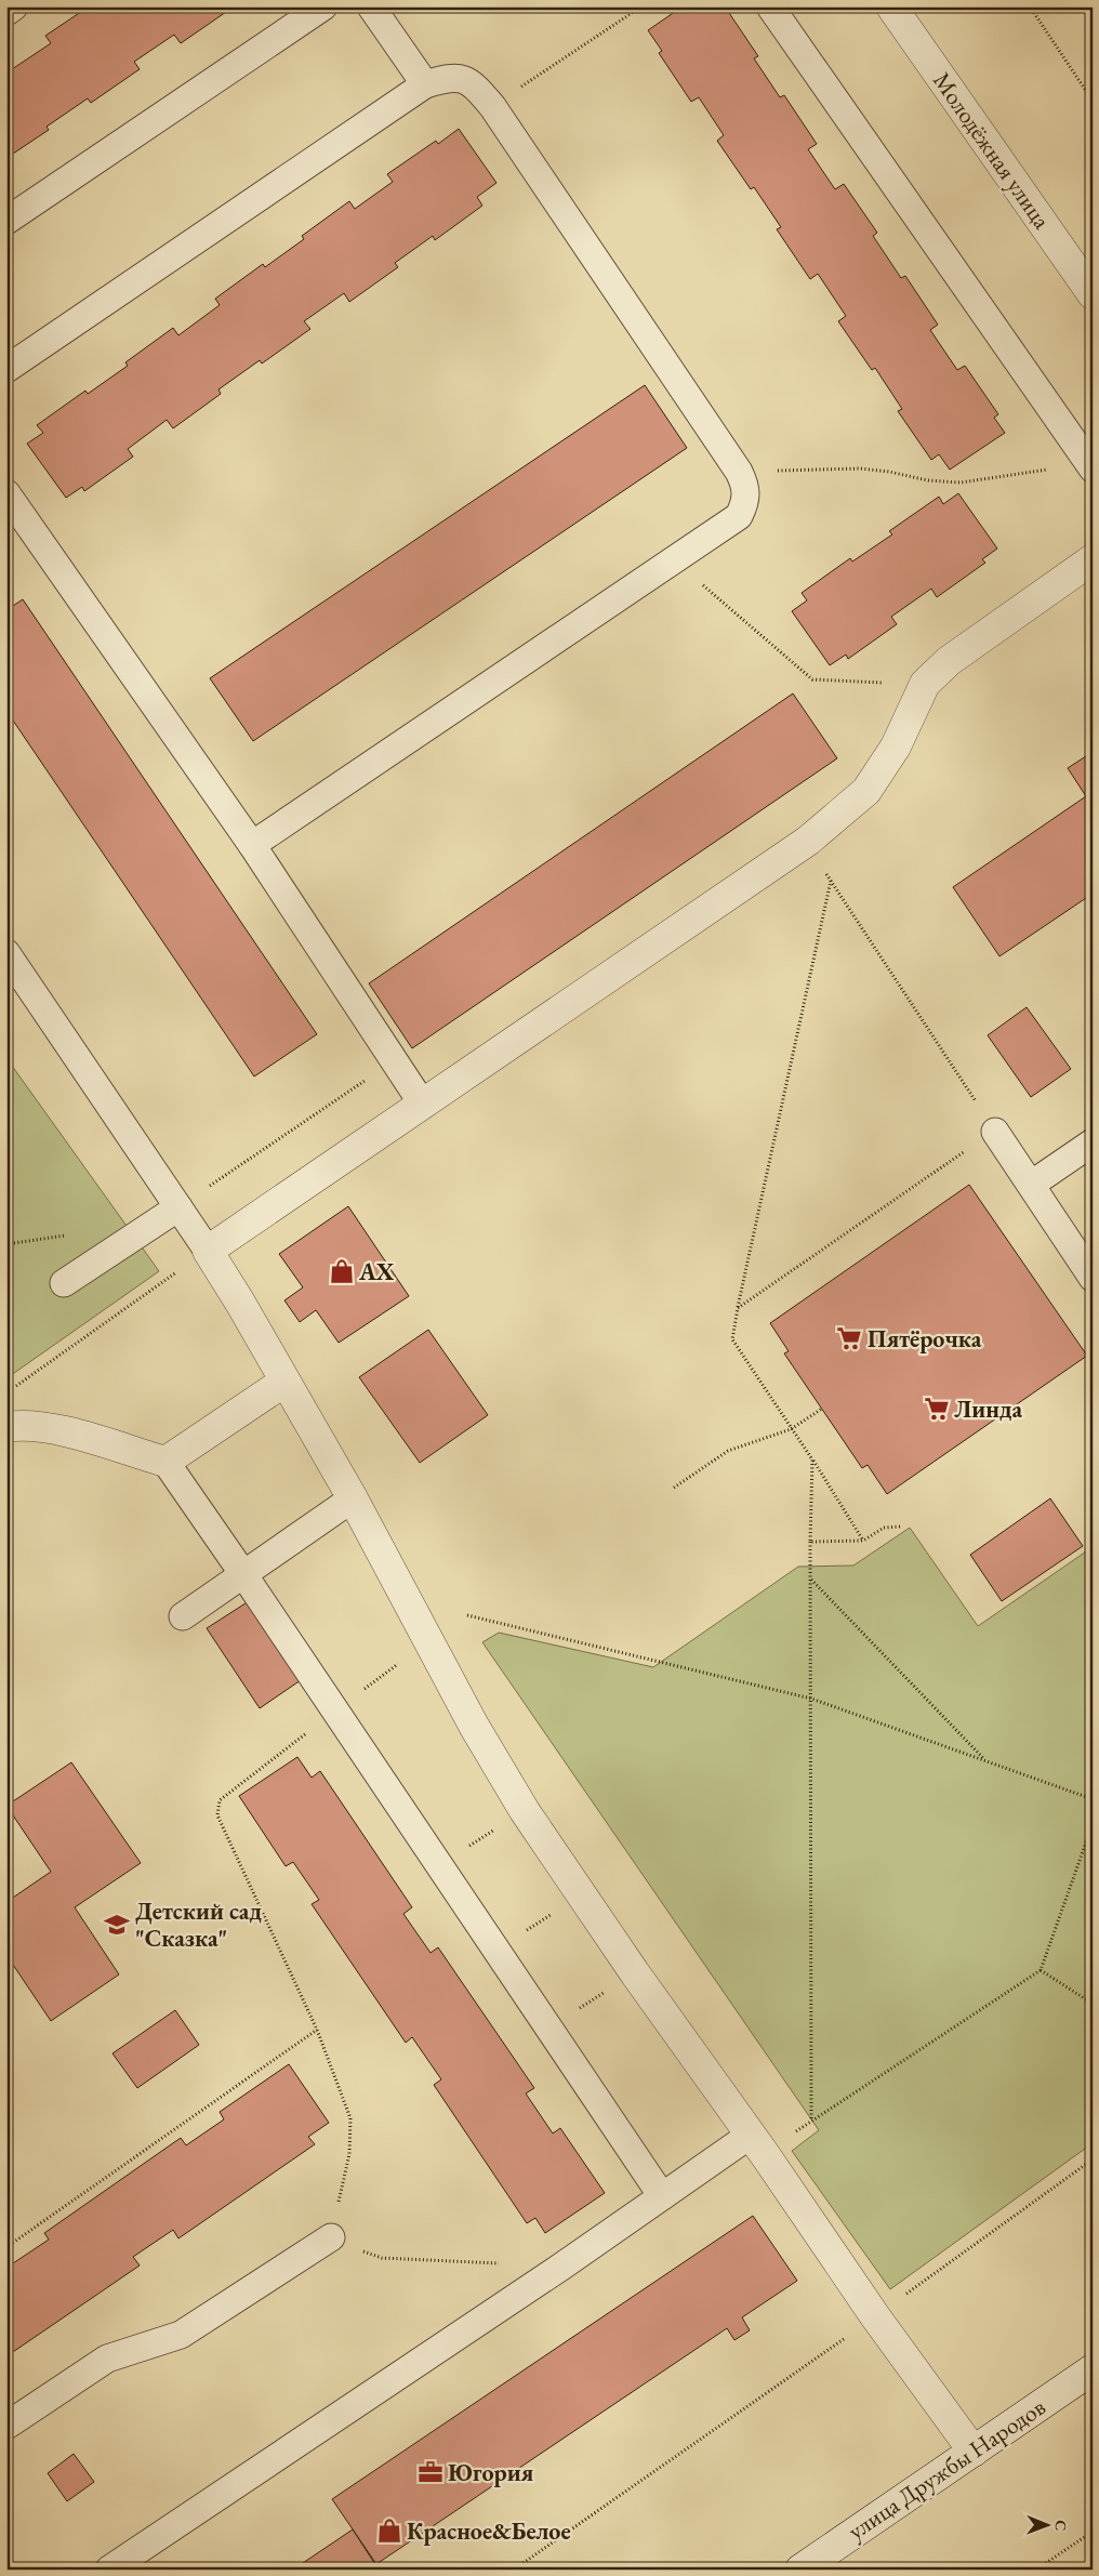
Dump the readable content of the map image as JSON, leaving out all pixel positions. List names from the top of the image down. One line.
{"streets":{"street":["Молодёжная улица","улица Дружбы Народов"]},"places":{"shop":["АХ","Красное&Белое"],"supermarket":["Пятёрочка","Линда"],"school or university":["Детский сад \"Сказка\""],"office":["Югория"]},"north":"right"}
